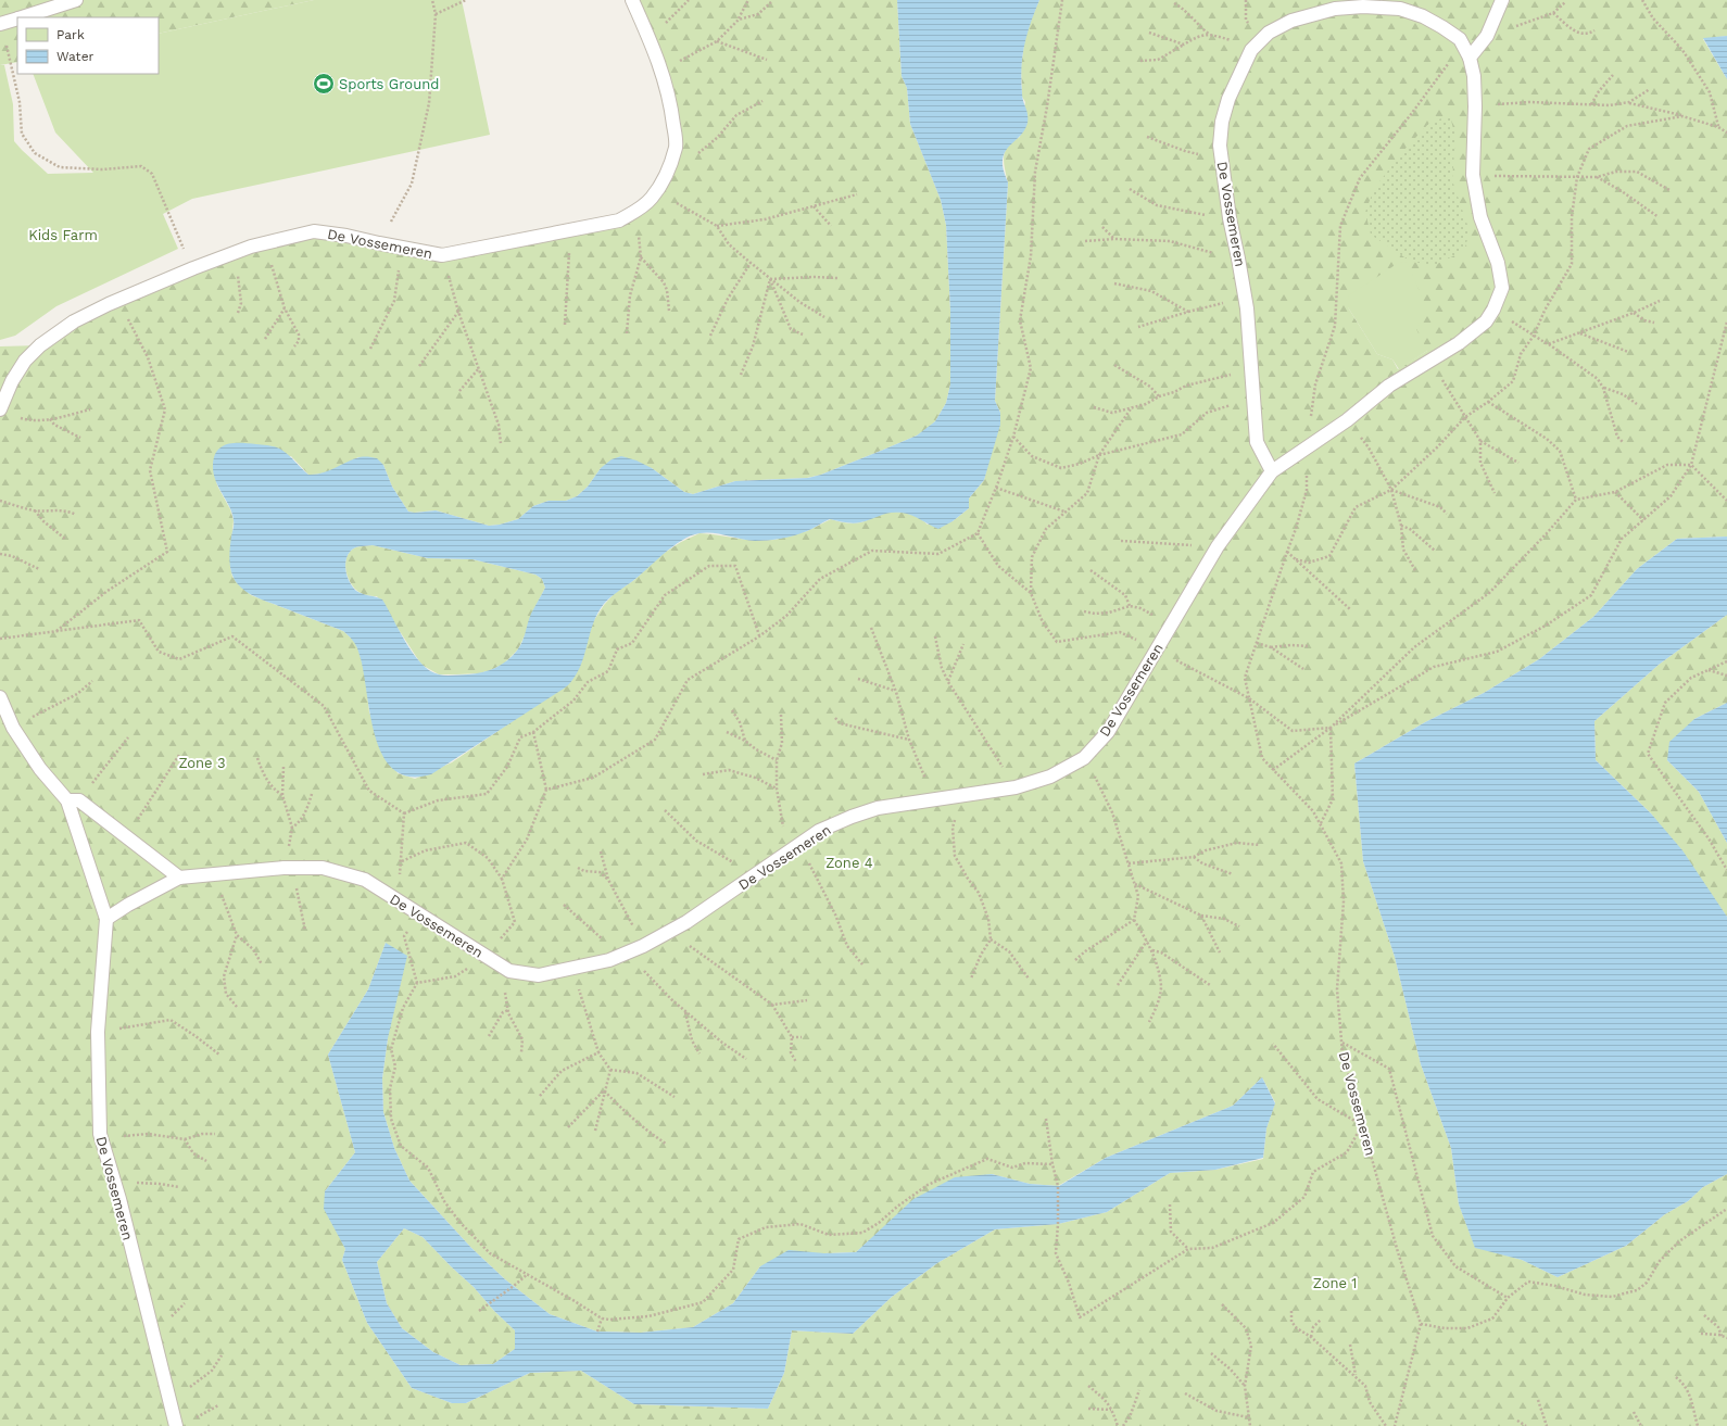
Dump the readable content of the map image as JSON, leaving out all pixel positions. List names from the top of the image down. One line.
{"streets":{"lane":["De Vossemeren"]},"parks":["Kids Farm","Zone 3","Zone 4","Zone 1"],"places":{"sports":["Sports Ground"]},"legend":["Park","Water"]}
